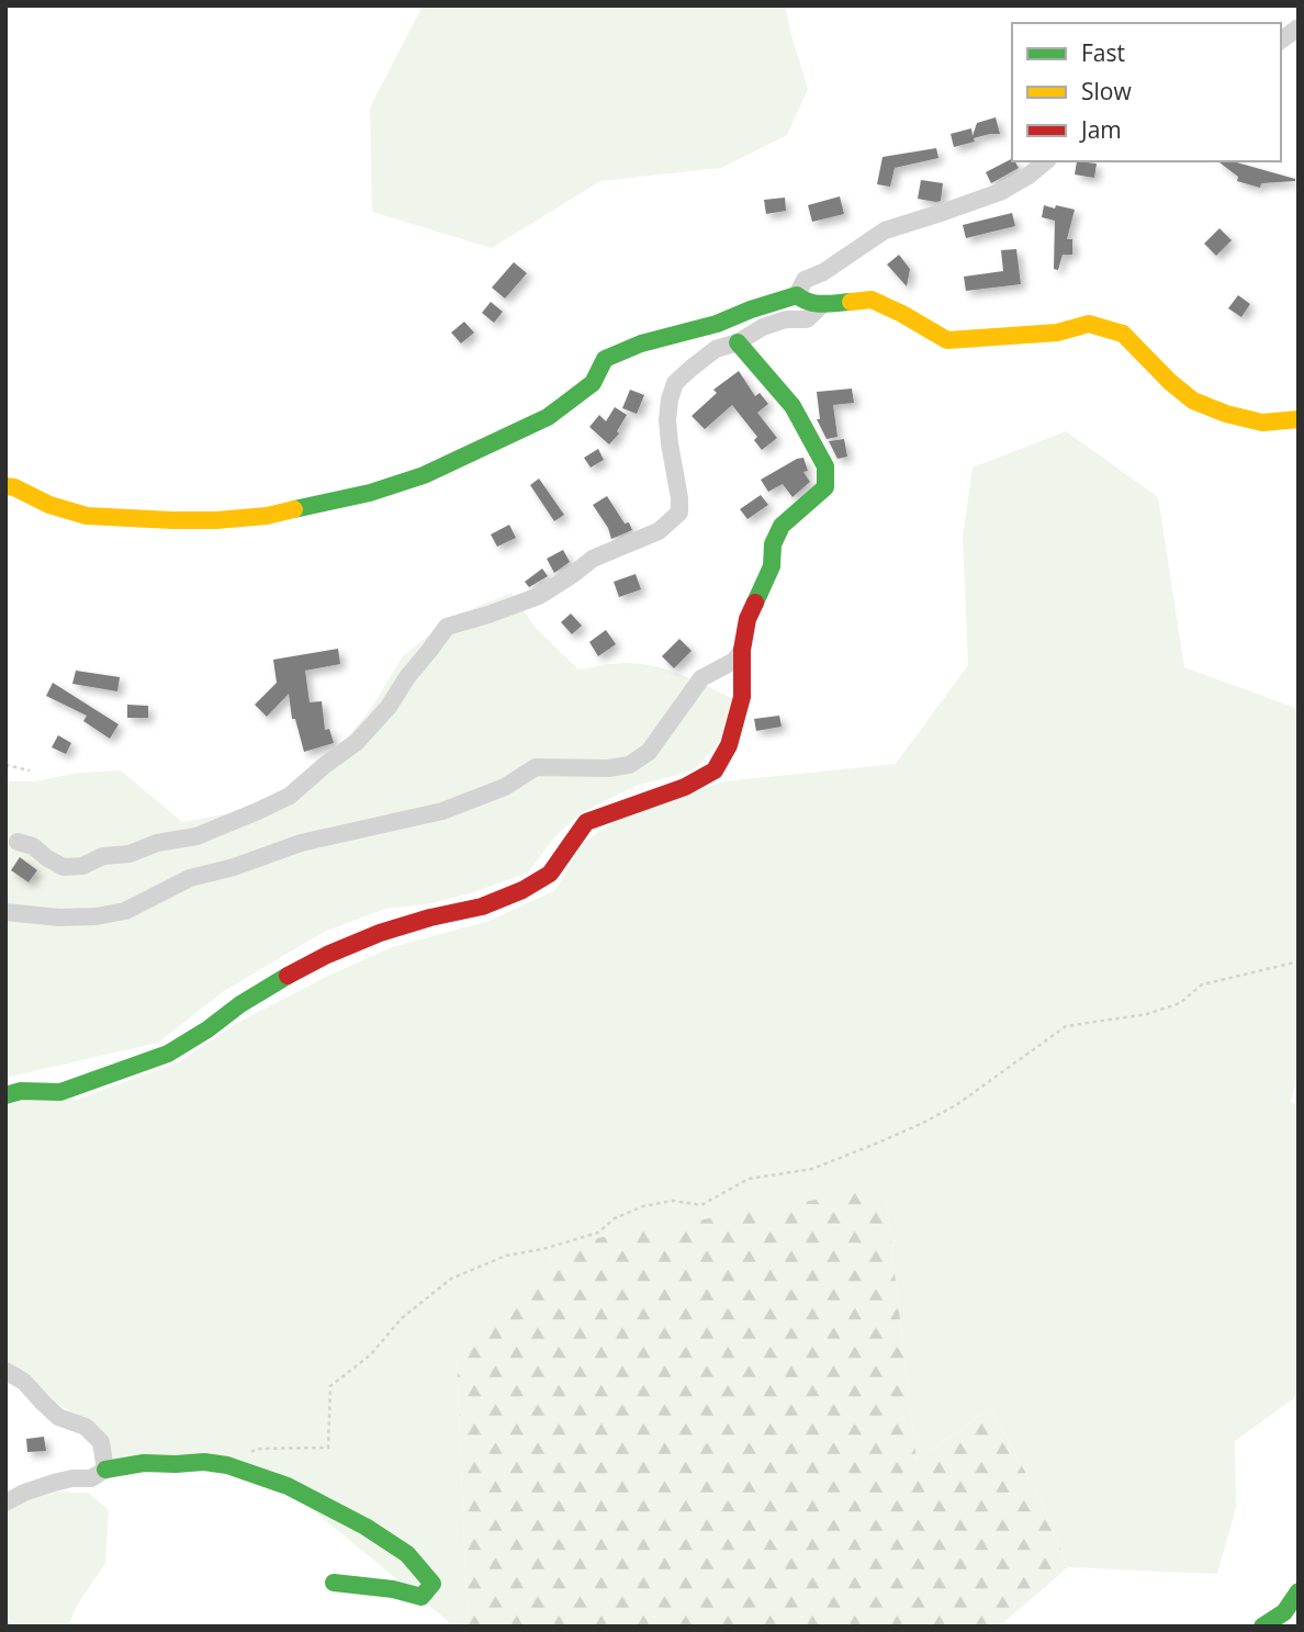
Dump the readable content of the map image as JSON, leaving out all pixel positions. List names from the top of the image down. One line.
{"legend":["Fast","Slow","Jam"]}
